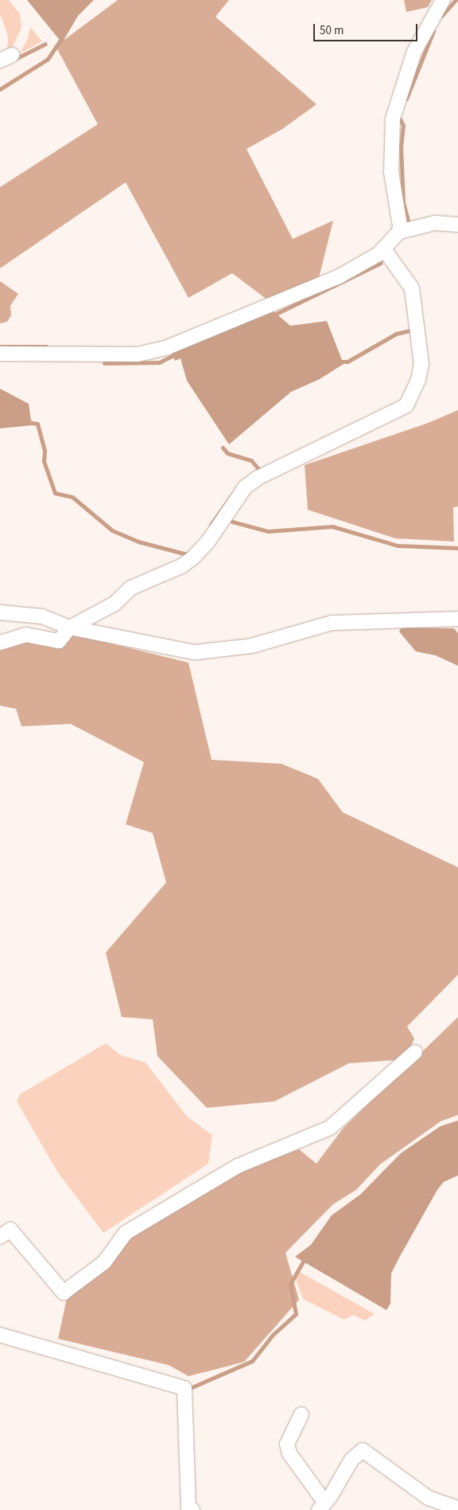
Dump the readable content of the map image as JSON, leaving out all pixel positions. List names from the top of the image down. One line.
{"scale_bar":"50 m"}
